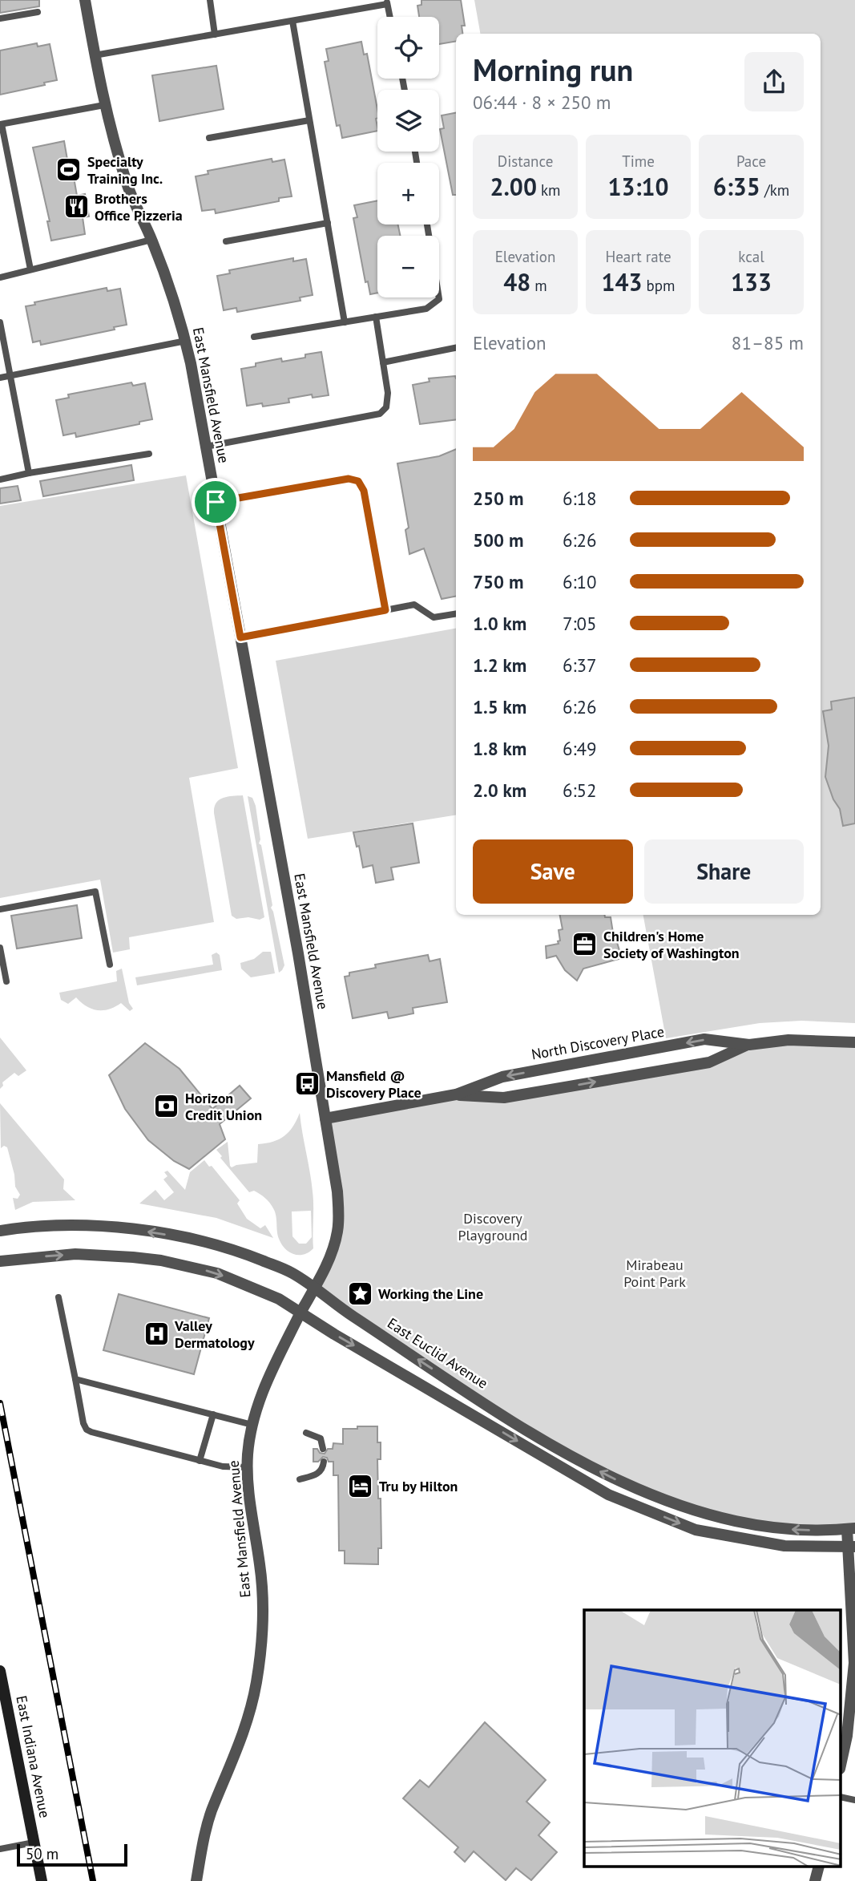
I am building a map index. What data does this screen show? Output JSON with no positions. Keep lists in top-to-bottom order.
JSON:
{
  "streets": {
    "main road": ["East Indiana Avenue"],
    "street": ["East Mansfield Avenue", "North Discovery Place", "East Euclid Avenue"]
  },
  "crossings": [
    ["East Mansfield Avenue", "North Discovery Place"],
    ["East Mansfield Avenue", "East Euclid Avenue"]
  ],
  "parks": ["Discovery Playground", "Mirabeau Point Park"],
  "places": {
    "sports": ["Specialty Training Inc."],
    "restaurant": ["Brothers Office Pizzeria"],
    "office": ["Children's Home Society of Washington"],
    "bus stop": ["Mansfield @ Discovery Place"],
    "bank": ["Horizon Credit Union"],
    "place": ["Working the Line"],
    "hospital": ["Valley Dermatology"],
    "hotel": ["Tru by Hilton"]
  },
  "scale_bar": "50 m",
  "page": {
    "map_buttons": ["+", "−"],
    "heading": ["Morning run", "06:44 · 8 × 250 m"],
    "stats": [
      ["Distance", "2.00 km"],
      ["Time", "13:10"],
      ["Pace", "6:35 /km"],
      ["Elevation", "48 m"],
      ["Heart rate", "143 bpm"],
      ["kcal", "133"]
    ],
    "chart": ["Elevation", "81–85 m"],
    "list": [
      {
        "name": "250 m",
        "note": "6:18"
      },
      {
        "name": "500 m",
        "note": "6:26"
      },
      {
        "name": "750 m",
        "note": "6:10"
      },
      {
        "name": "1.0 km",
        "note": "7:05"
      },
      {
        "name": "1.2 km",
        "note": "6:37"
      },
      {
        "name": "1.5 km",
        "note": "6:26"
      },
      {
        "name": "1.8 km",
        "note": "6:49"
      },
      {
        "name": "2.0 km",
        "note": "6:52"
      }
    ],
    "buttons": ["Save", "Share"],
    "scale": "50 m"
  }
}
